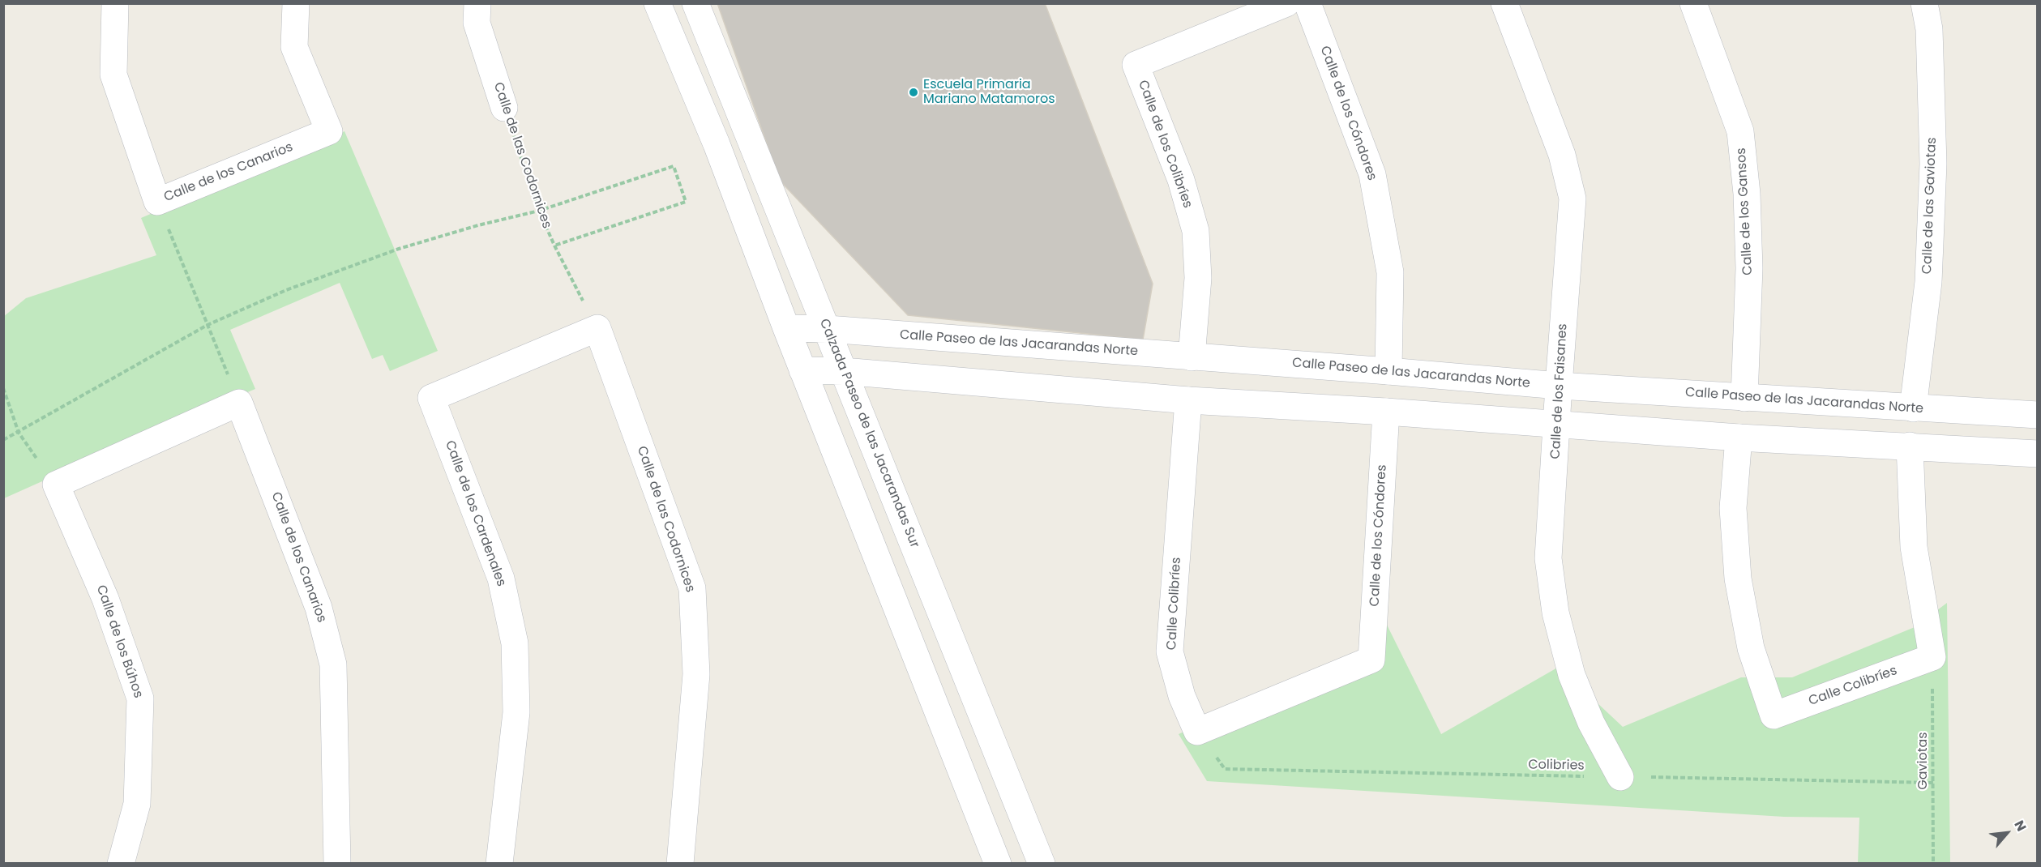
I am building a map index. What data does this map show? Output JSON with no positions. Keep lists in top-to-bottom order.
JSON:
{
  "streets": {
    "street": [
      "Calle de los Cóndores",
      "Calle de los Colibríes",
      "Calle de las Codornices",
      "Calle de los Canarios",
      "Calle de las Gaviotas",
      "Calle de los Gansos",
      "Calle Paseo de las Jacarandas Norte",
      "Calle de los Faisanes",
      "Calzada Paseo de las Jacarandas Sur",
      "Calle de los Cardenales",
      "Calle Colibríes",
      "Calle de los Búhos"
    ],
    "path": ["Gaviotas", "Colibries"]
  },
  "crossings": [
    ["Calle de los Cóndores", "Calle Paseo de las Jacarandas Norte"],
    ["Calle de los Cóndores", "Calle Colibríes"],
    ["Calle de los Cóndores", "Colibries"],
    ["Calle de los Colibríes", "Calle Paseo de las Jacarandas Norte"],
    ["Calle de las Codornices", "Calle de los Cardenales"],
    ["Calle de las Gaviotas", "Calle Paseo de las Jacarandas Norte"],
    ["Calle de los Gansos", "Calle Paseo de las Jacarandas Norte"],
    ["Calle Paseo de las Jacarandas Norte", "Calle de los Faisanes"],
    ["Calle Paseo de las Jacarandas Norte", "Calzada Paseo de las Jacarandas Sur"],
    ["Calle de los Faisanes", "Colibries"],
    ["Calle Colibríes", "Gaviotas"],
    ["Calle Colibríes", "Colibries"],
    ["Gaviotas", "Colibries"]
  ],
  "places": ["Escuela Primaria Mariano Matamoros"],
  "north": "top right"
}
